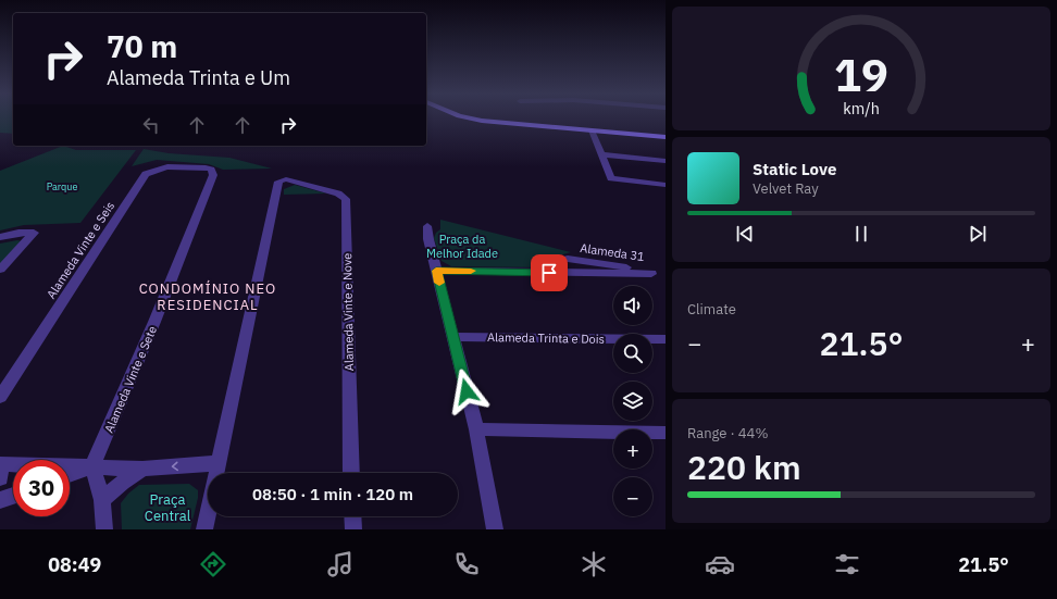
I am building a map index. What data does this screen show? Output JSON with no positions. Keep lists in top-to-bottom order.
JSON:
{
  "streets": {
    "street": [
      "Alameda Vinte e Seis",
      "Alameda 31",
      "Alameda Vinte e Nove",
      "Alameda Trinta e Dois",
      "Alameda Vinte e Sete"
    ]
  },
  "crossings": [
    ["Alameda Vinte e Seis", "Alameda Vinte e Sete"]
  ],
  "districts": ["CONDOMÍNIO NEO RESIDENCIAL"],
  "parks": ["Parque", "Praça da Melhor Idade", "Praça Central"],
  "page": {
    "turn": ["70 m", "Alameda Trinta e Um"],
    "song": ["Static Love", "Velvet Ray"],
    "tile": [
      "Climate",
      ["Range · 44%", "220 km"]
    ],
    "map_buttons": ["+", "−"],
    "heat": ["−", "21.5°", "+"],
    "limit": "30",
    "trip": "08:50 · 1 min · 120 m",
    "tabs": ["08:49", "21.5°"],
    "gauge": ["19", "km/h"]
  }
}
